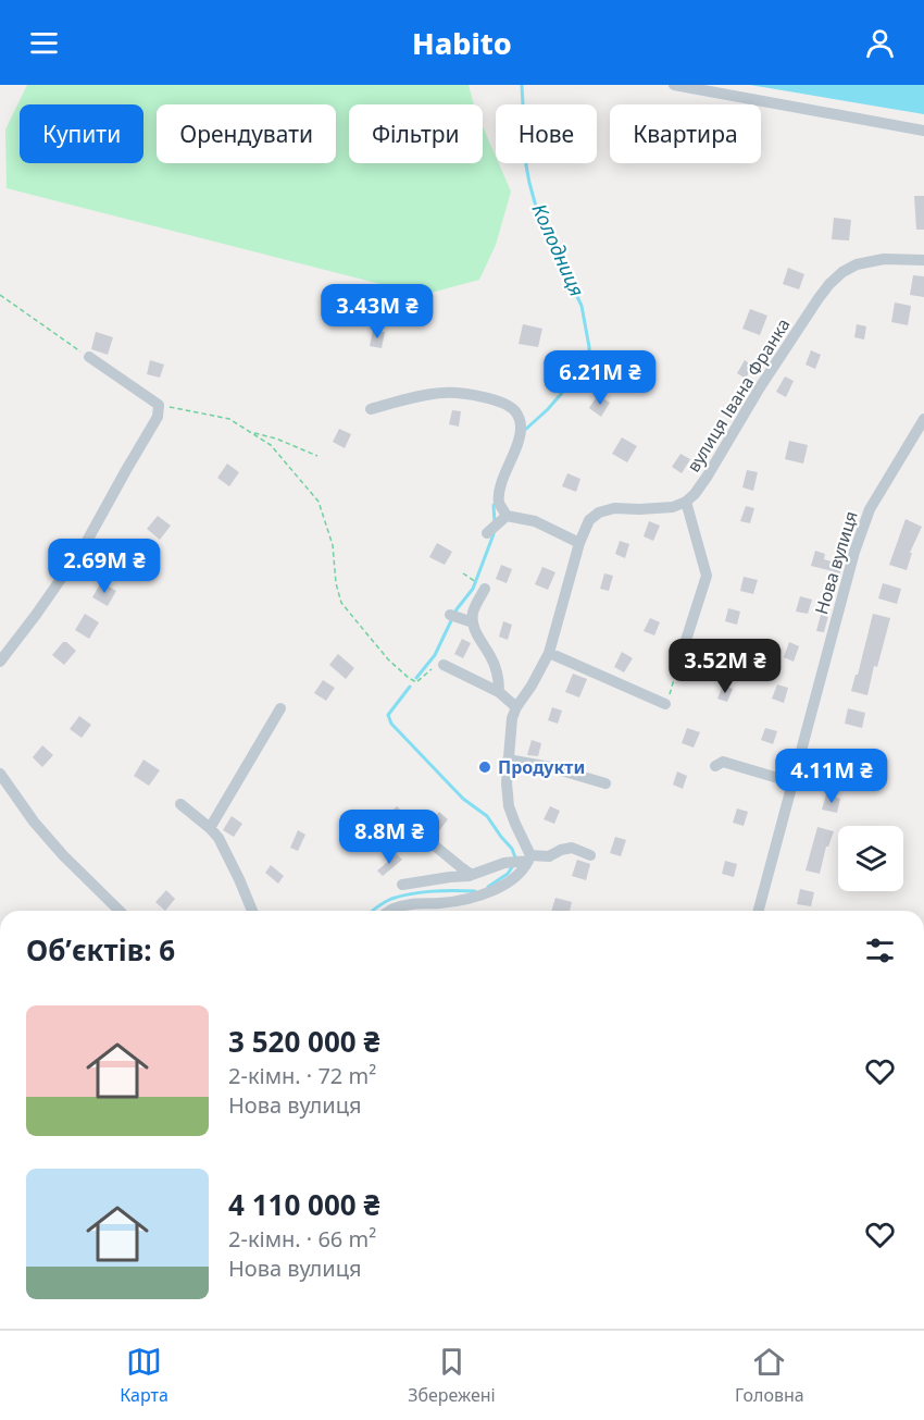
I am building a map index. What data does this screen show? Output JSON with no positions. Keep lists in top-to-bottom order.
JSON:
{
  "streets": {
    "street": ["вулиця Івана Франка", "Нова вулиця"]
  },
  "water": ["Колодниця"],
  "places": ["Продукти"],
  "page": {
    "header": "Habito",
    "chip": [
      "Купити",
      "Орендувати",
      "Фільтри",
      "Нове",
      "Квартира"
    ],
    "price": [
      "3.43M ₴",
      "6.21M ₴",
      "2.69M ₴",
      "3.52M ₴",
      "4.11M ₴",
      "8.8M ₴"
    ],
    "heading": "Об’єктів: 6",
    "list": [
      {
        "name": "3 520 000 ₴",
        "note": "2-кімн. · 72 m² · Нова вулиця"
      },
      {
        "name": "4 110 000 ₴",
        "note": "2-кімн. · 66 m² · Нова вулиця"
      }
    ],
    "tabs": ["Карта", "Збережені", "Головна"]
  }
}
